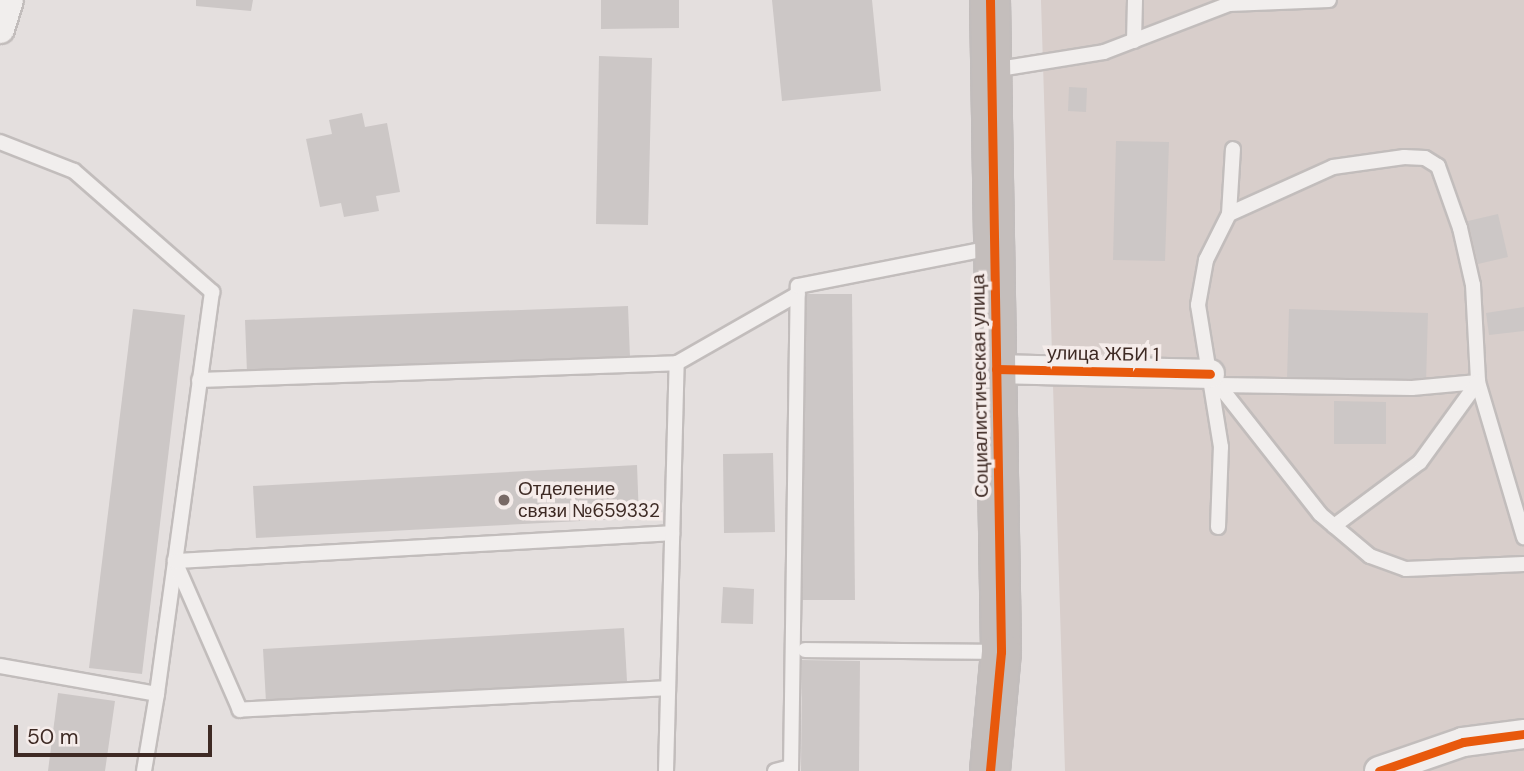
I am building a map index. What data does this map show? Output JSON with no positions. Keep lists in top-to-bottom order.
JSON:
{
  "streets": {
    "main road": ["Социалистическая улица"],
    "street": ["улица ЖБИ 1"]
  },
  "crossings": [
    ["улица ЖБИ 1", "Социалистическая улица"]
  ],
  "places": ["Отделение связи №659332"],
  "scale_bar": "50 m"
}
